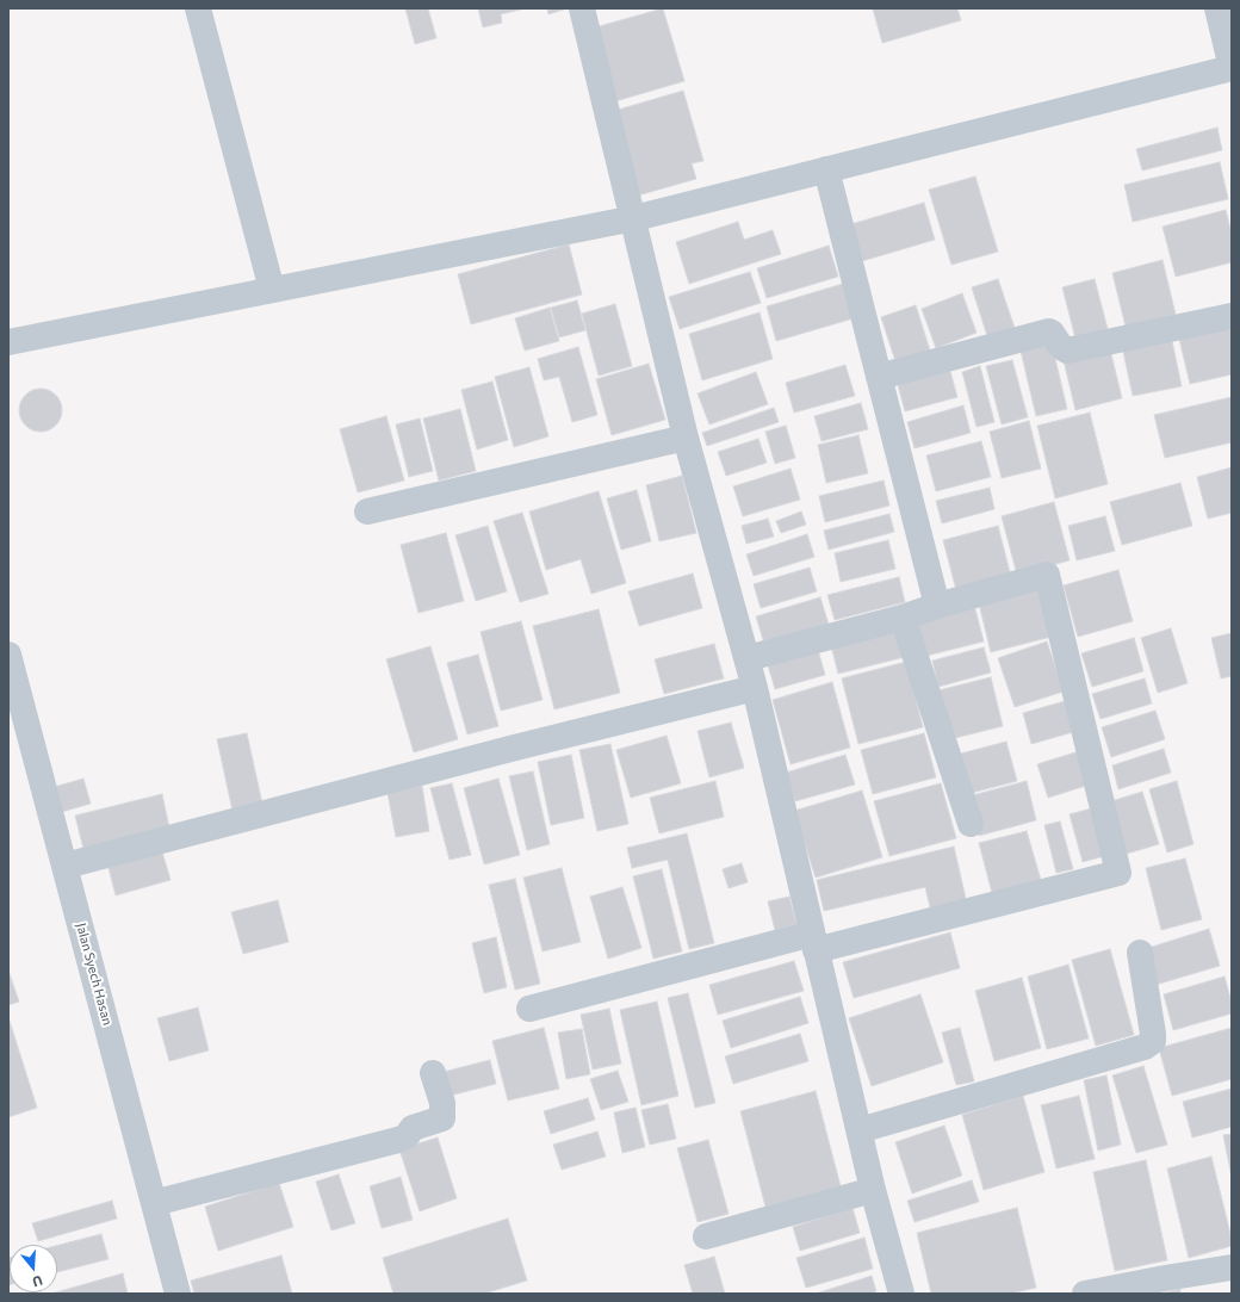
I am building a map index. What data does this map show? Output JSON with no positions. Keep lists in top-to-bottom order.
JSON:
{
  "streets": {
    "street": ["Jalan Syech Hasan"]
  },
  "north": "bottom"
}
